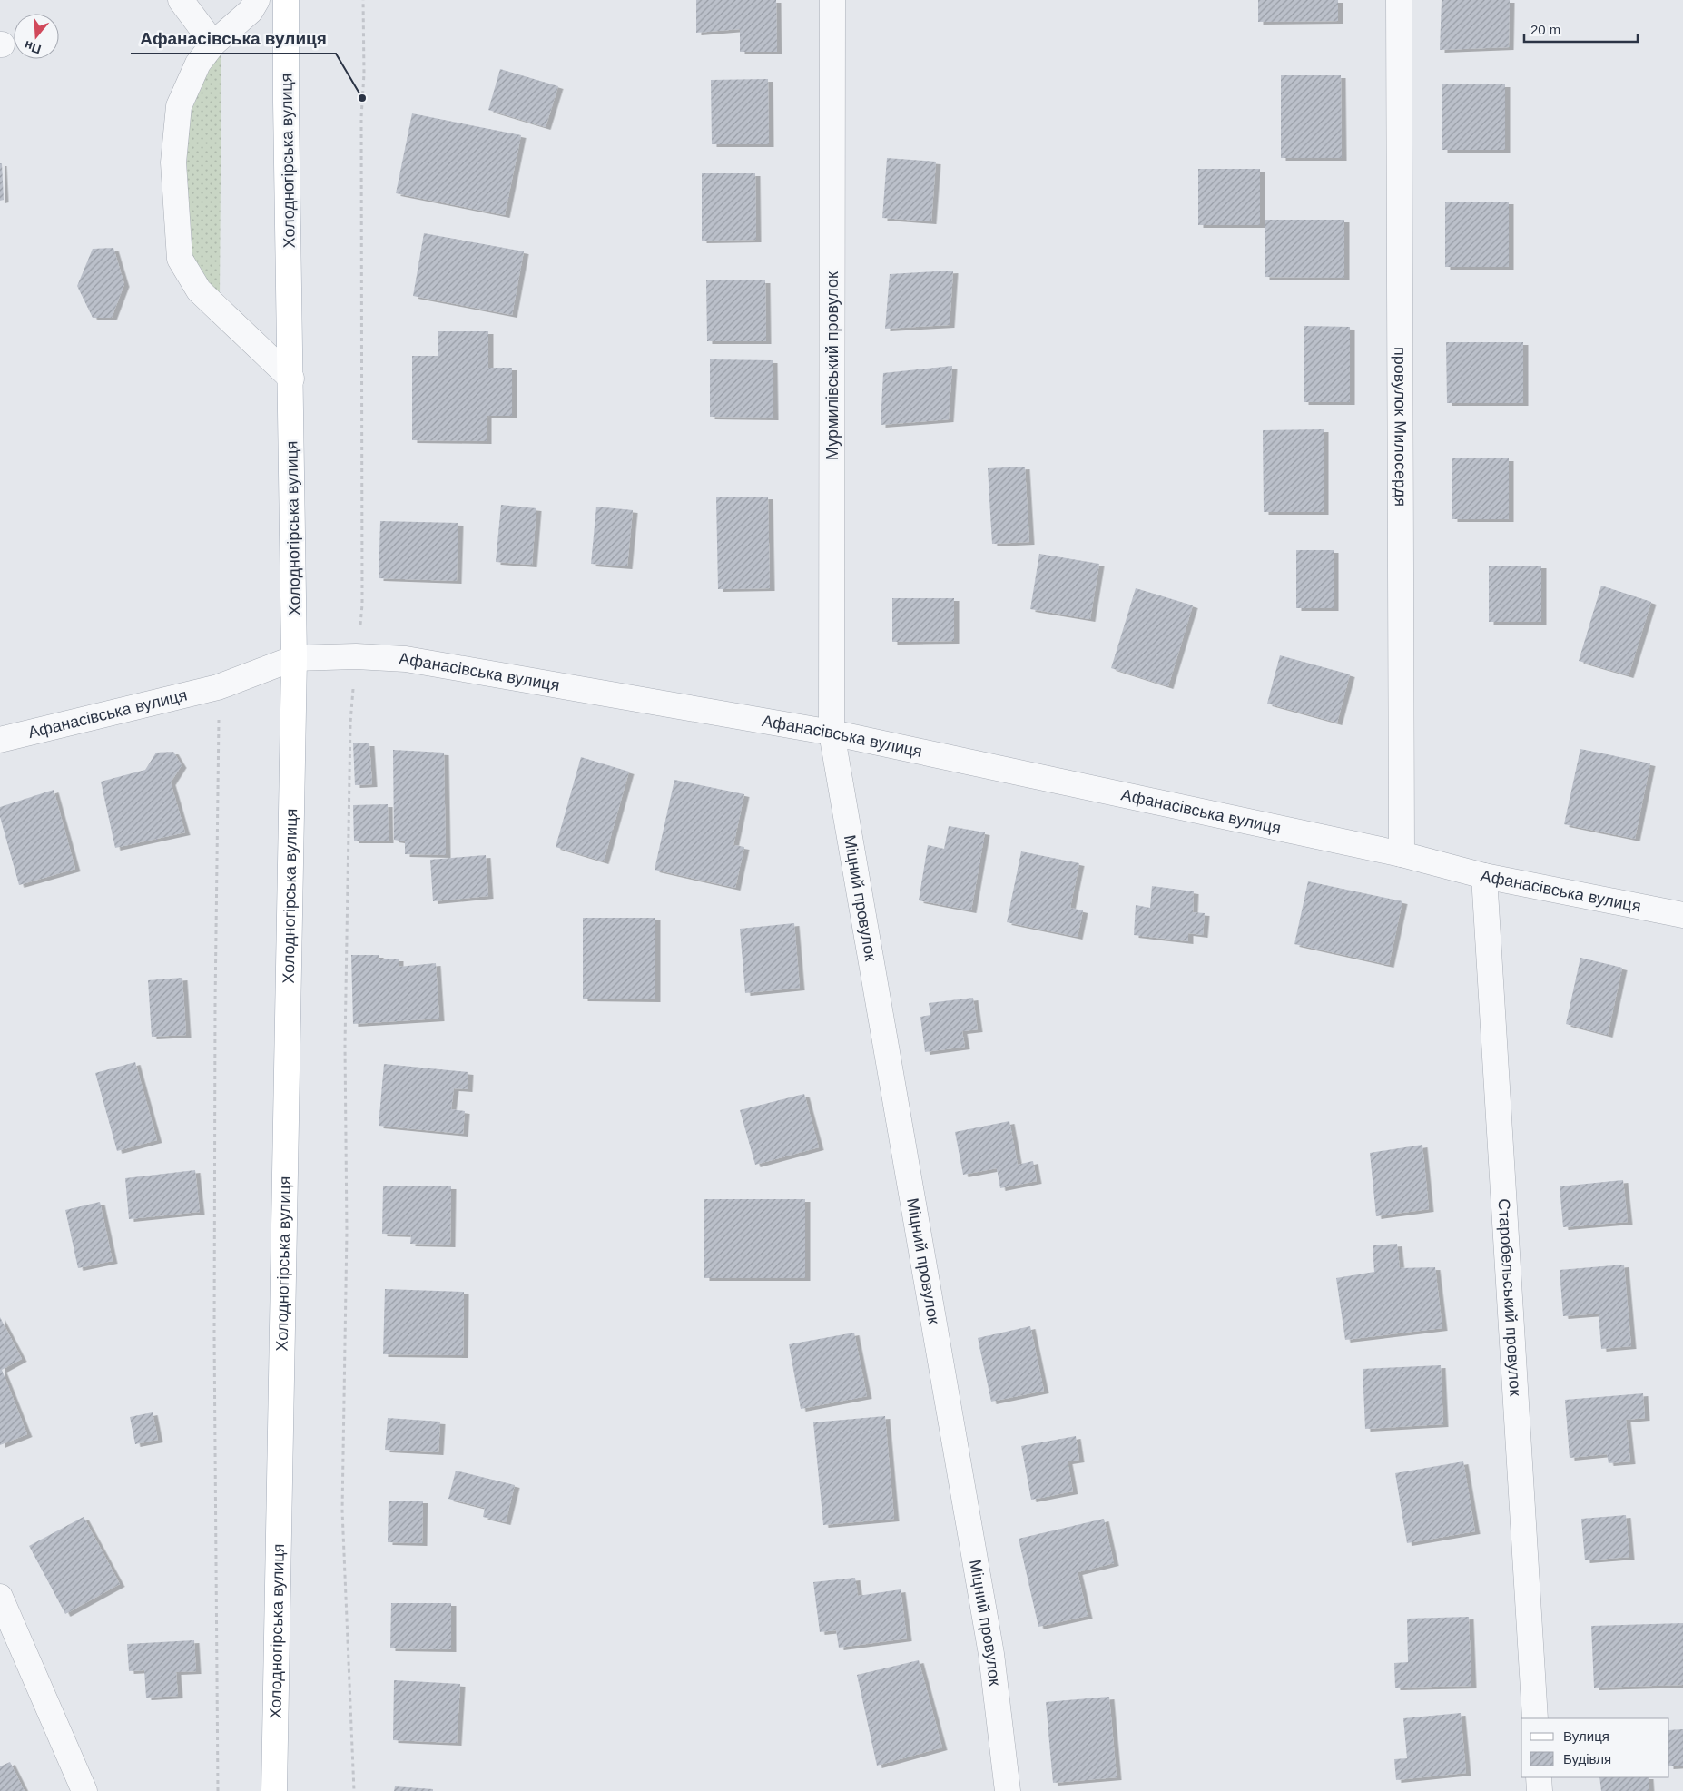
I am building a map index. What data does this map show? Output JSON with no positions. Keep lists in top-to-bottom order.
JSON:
{
  "streets": {
    "main road": ["Холодногірська вулиця"],
    "street": [
      "Мурмилівський провулок",
      "провулок Милосердя",
      "Афанасівська вулиця",
      "Міцний провулок",
      "Старобельський провулок"
    ]
  },
  "crossings": [
    ["Холодногірська вулиця", "Афанасівська вулиця"],
    ["Мурмилівський провулок", "Афанасівська вулиця"],
    ["Мурмилівський провулок", "Міцний провулок"],
    ["провулок Милосердя", "Афанасівська вулиця"],
    ["Афанасівська вулиця", "Міцний провулок"],
    ["Афанасівська вулиця", "Старобельський провулок"]
  ],
  "places": ["Афанасівська вулиця"],
  "legend": ["Вулиця", "Будівля"],
  "scale_bar": "20 m",
  "north": "bottom"
}
